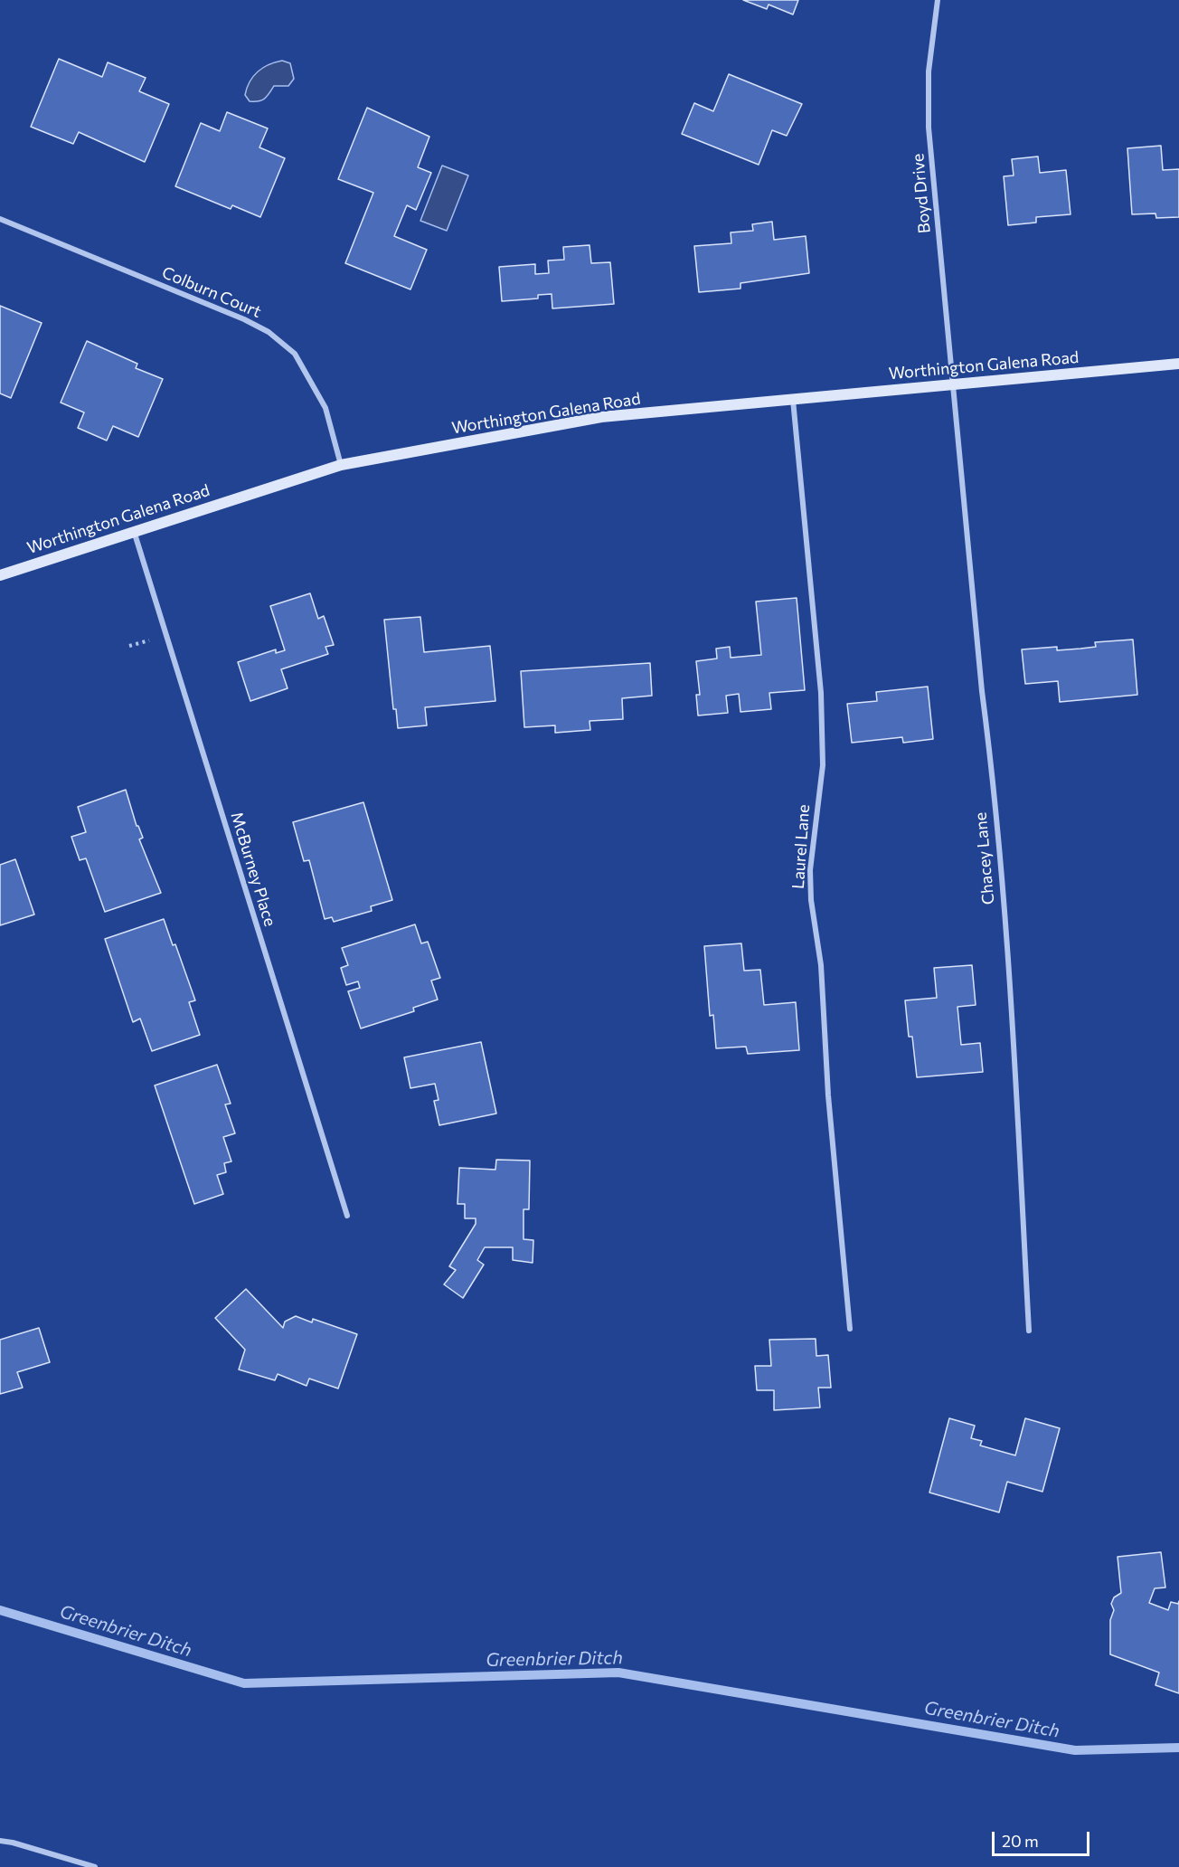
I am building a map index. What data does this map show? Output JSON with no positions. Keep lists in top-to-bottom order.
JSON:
{
  "streets": {
    "street": [
      "Boyd Drive",
      "Colburn Court",
      "Worthington Galena Road",
      "Laurel Lane",
      "Chacey Lane",
      "McBurney Place"
    ]
  },
  "crossings": [
    ["Boyd Drive", "Worthington Galena Road"],
    ["Boyd Drive", "Chacey Lane"],
    ["Colburn Court", "Worthington Galena Road"],
    ["Worthington Galena Road", "Laurel Lane"],
    ["Worthington Galena Road", "Chacey Lane"],
    ["Worthington Galena Road", "McBurney Place"]
  ],
  "water": ["Greenbrier Ditch"],
  "scale_bar": "20 m"
}
